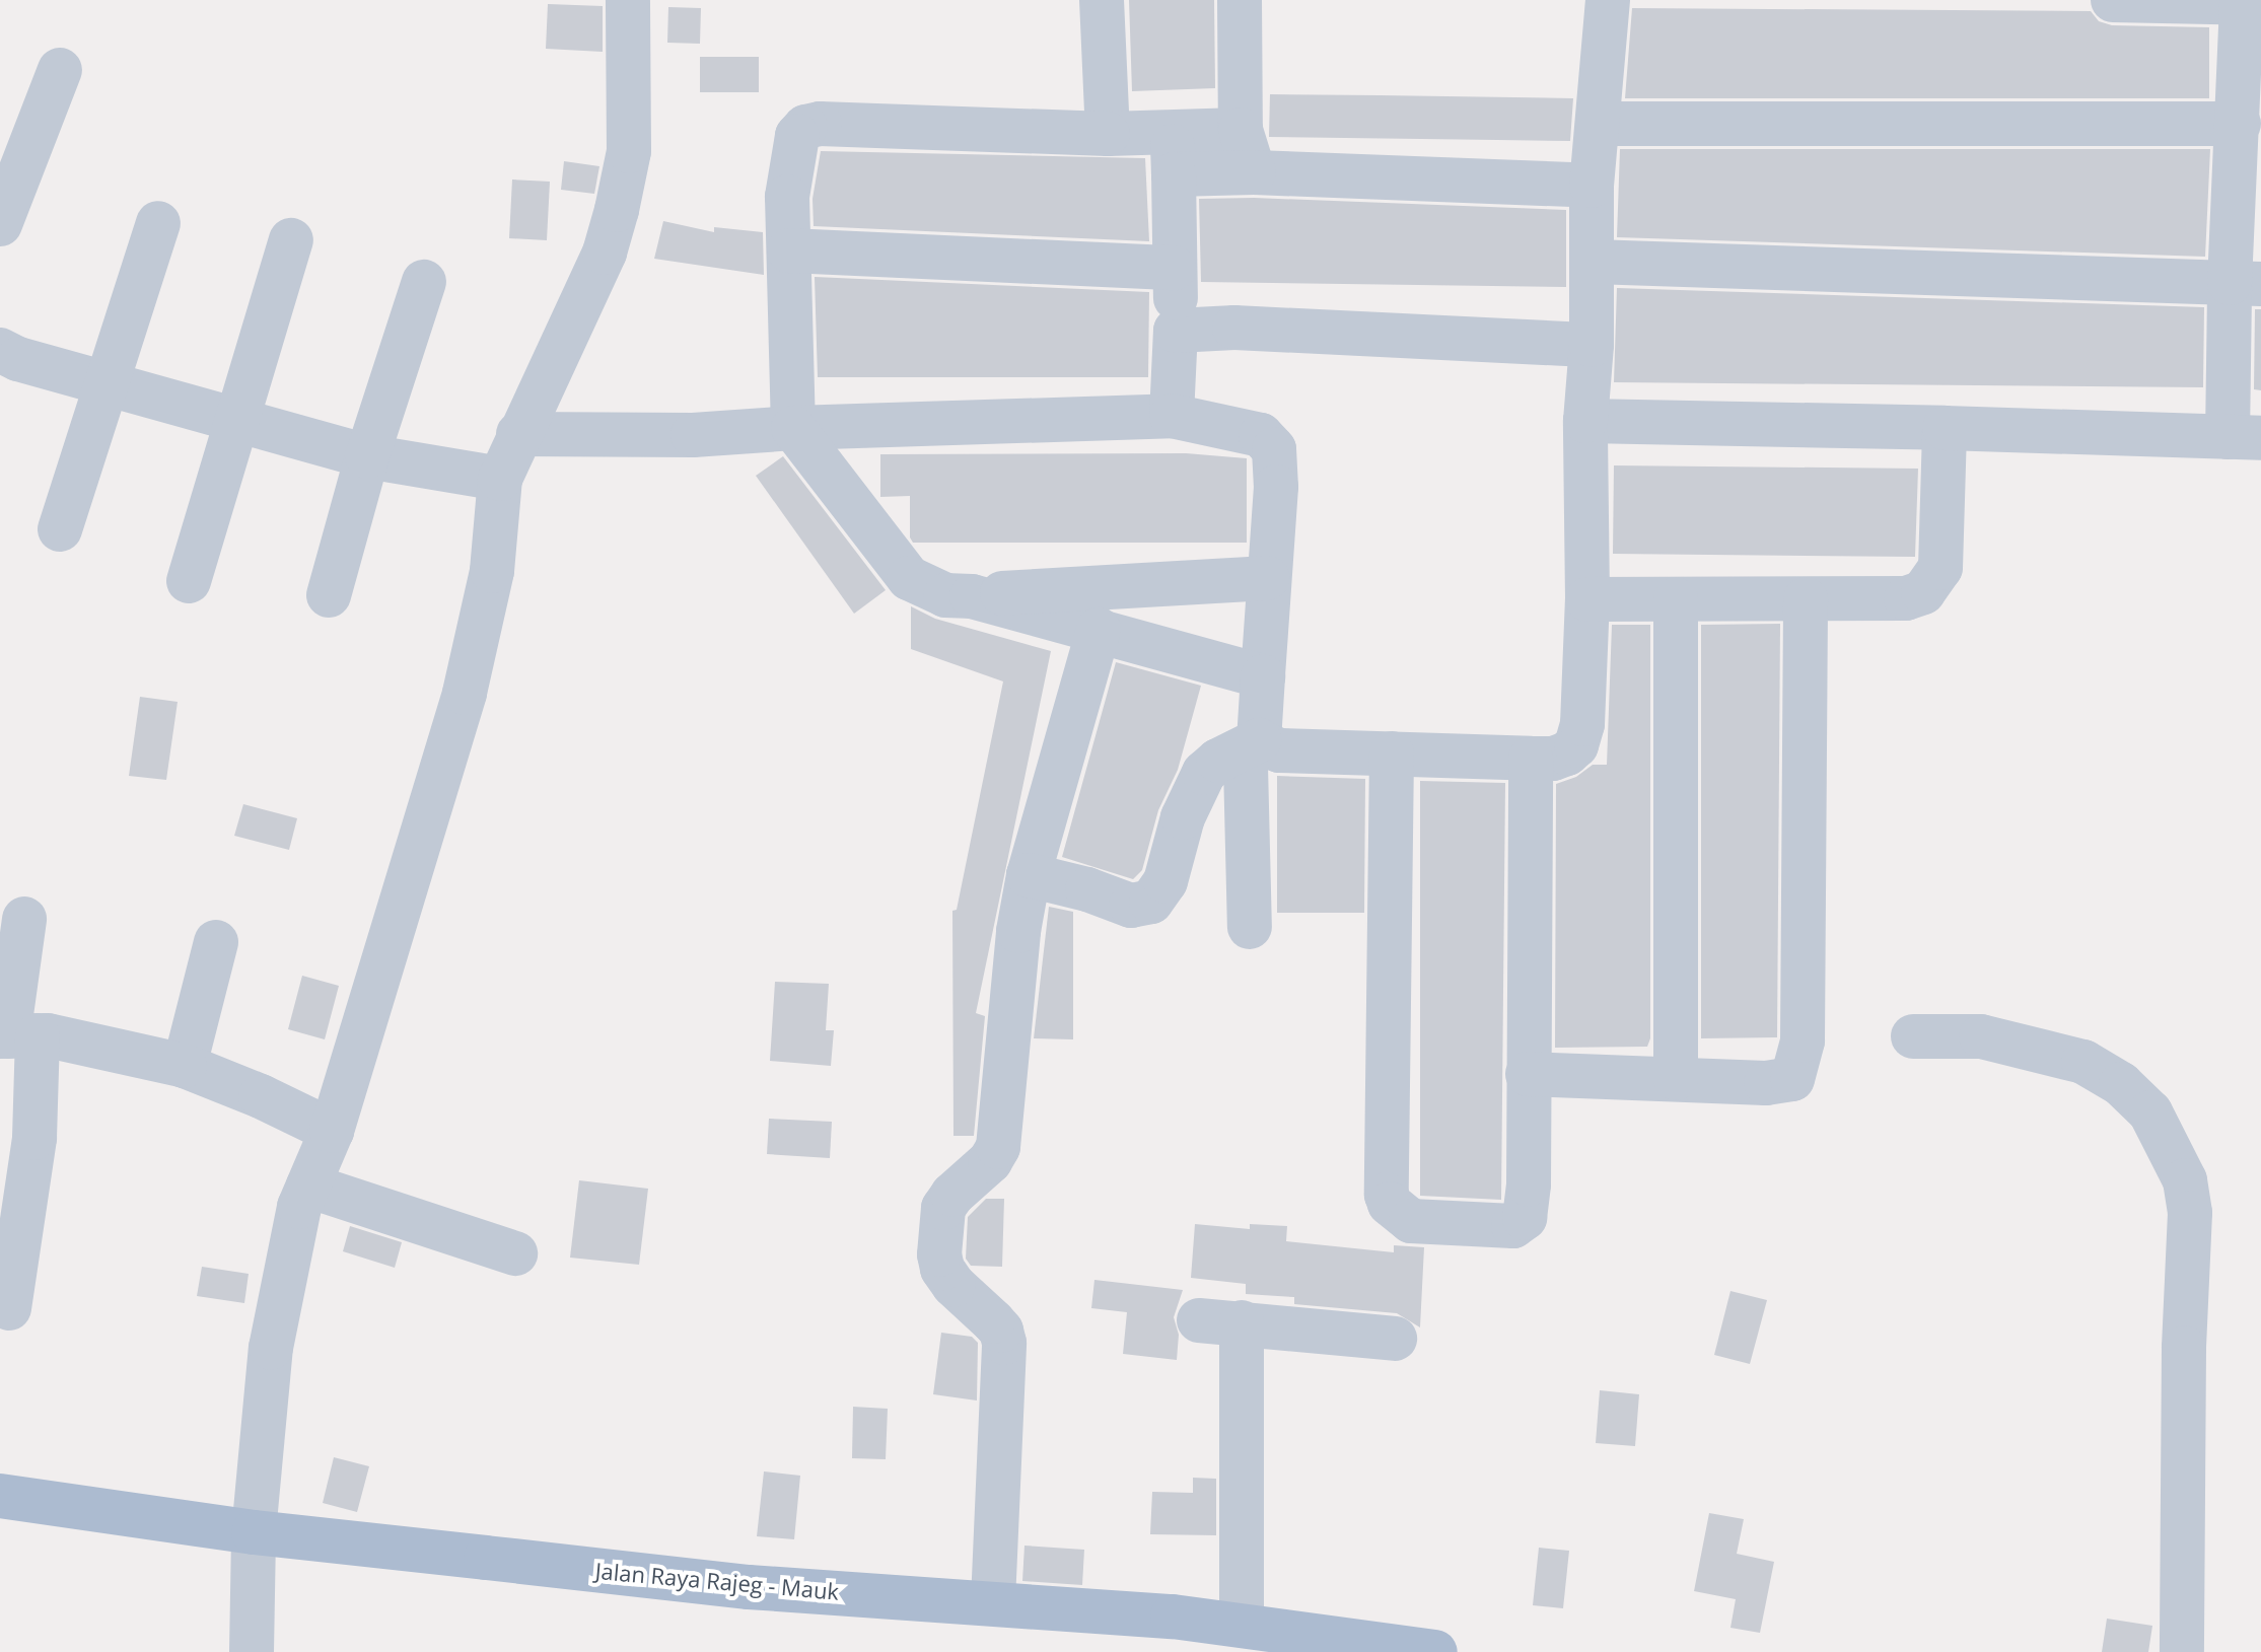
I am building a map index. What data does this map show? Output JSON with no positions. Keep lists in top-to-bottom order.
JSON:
{
  "streets": {
    "main road": ["Jalan Raya Rajeg - Mauk"]
  }
}
